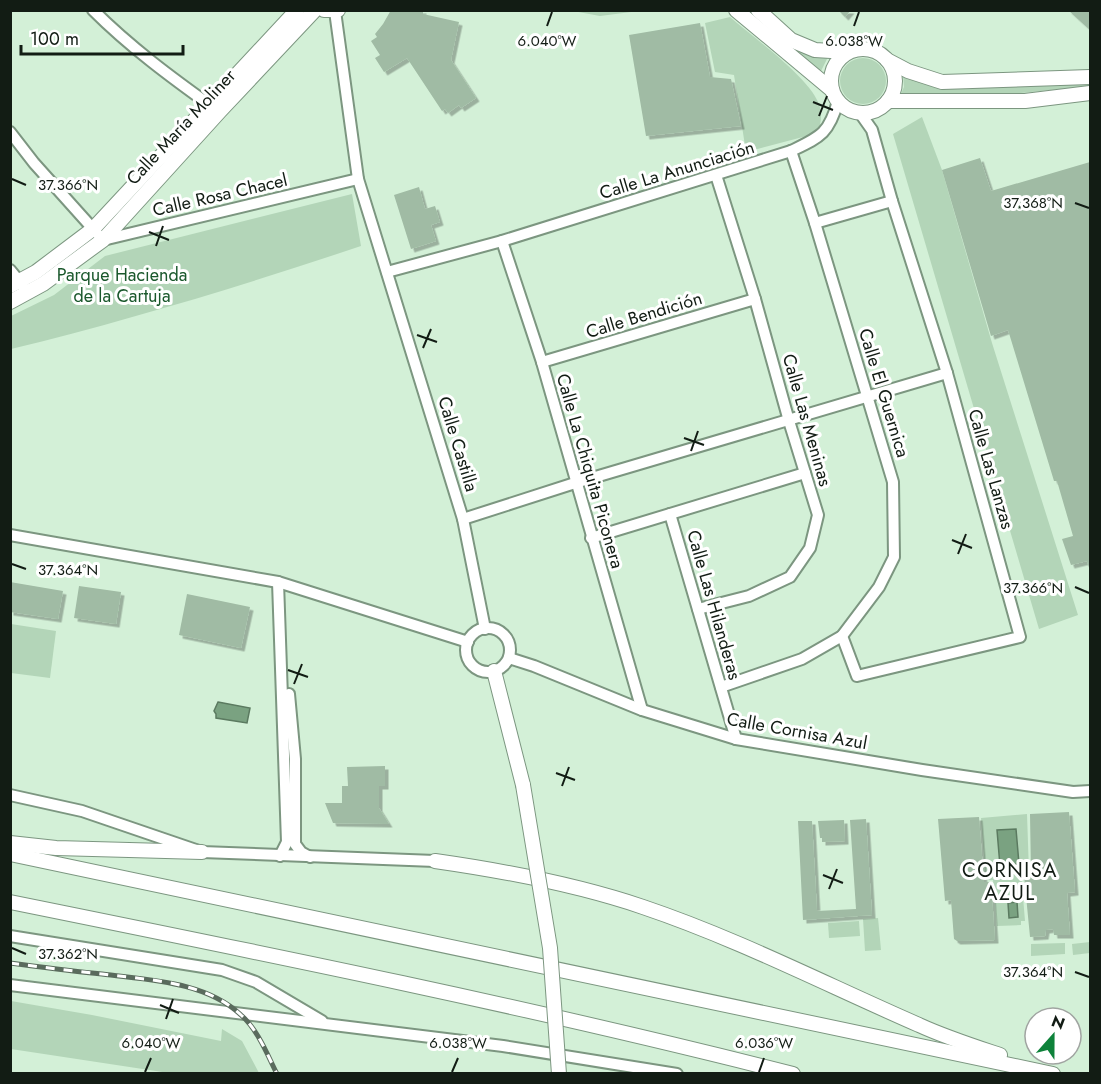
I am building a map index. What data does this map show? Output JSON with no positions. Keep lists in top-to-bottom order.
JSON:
{
  "streets": {
    "main road": ["Calle María Moliner"],
    "street": [
      "Calle La Anunciación",
      "Calle Rosa Chacel",
      "Calle Bendición",
      "Calle El Guernica",
      "Calle Las Meninas",
      "Calle Castilla",
      "Calle Las Lanzas",
      "Calle La Chiquita Piconera",
      "Calle Las Hilanderas",
      "Calle Cornisa Azul"
    ]
  },
  "crossings": [
    ["Calle María Moliner", "Calle Rosa Chacel"],
    ["Calle La Anunciación", "Calle El Guernica"],
    ["Calle La Anunciación", "Calle Las Meninas"],
    ["Calle La Anunciación", "Calle Castilla"],
    ["Calle La Anunciación", "Calle Las Lanzas"],
    ["Calle La Anunciación", "Calle La Chiquita Piconera"],
    ["Calle Rosa Chacel", "Calle Castilla"],
    ["Calle Bendición", "Calle Las Meninas"],
    ["Calle Bendición", "Calle La Chiquita Piconera"],
    ["Calle El Guernica", "Calle Las Lanzas"],
    ["Calle Las Meninas", "Calle Las Hilanderas"],
    ["Calle Castilla", "Calle Cornisa Azul"],
    ["Calle La Chiquita Piconera", "Calle Cornisa Azul"],
    ["Calle Las Hilanderas", "Calle Cornisa Azul"]
  ],
  "districts": ["CORNISA AZUL"],
  "parks": ["Parque Hacienda de la Cartuja"],
  "scale_bar": "100 m",
  "north": "top",
  "coordinates": [
    "6.040°W",
    "6.038°W",
    "37.366°N",
    "37.368°N",
    "37.364°N",
    "37.362°N",
    "6.036°W"
  ]
}
